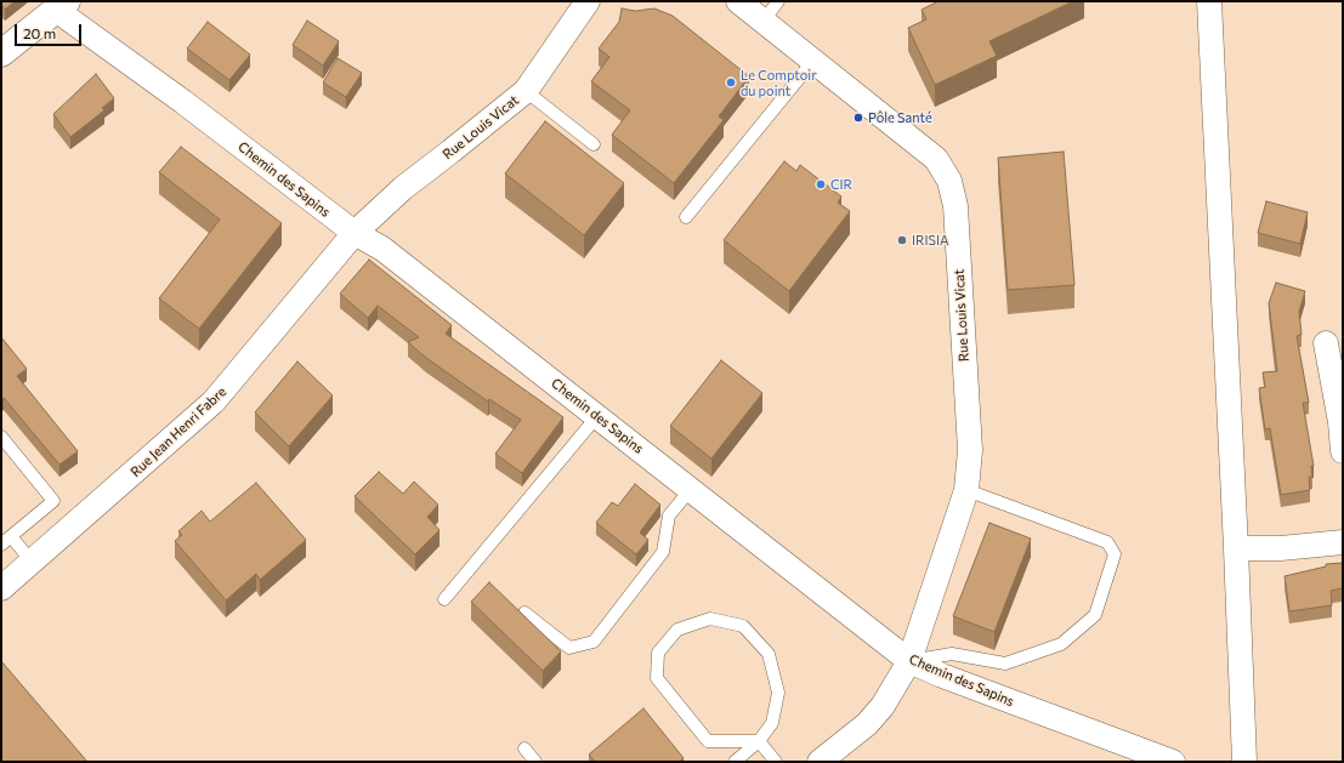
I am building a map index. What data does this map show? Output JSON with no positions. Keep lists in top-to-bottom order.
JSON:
{
  "streets": {
    "street": ["Rue Louis Vicat", "Chemin des Sapins", "Rue Jean Henri Fabre"]
  },
  "crossings": [
    ["Rue Louis Vicat", "Chemin des Sapins"],
    ["Rue Louis Vicat", "Rue Jean Henri Fabre"],
    ["Chemin des Sapins", "Rue Jean Henri Fabre"]
  ],
  "places": [
    "Le Comptoir du point",
    "Pôle Santé",
    "CIR",
    "IRISIA"
  ],
  "scale_bar": "20 m"
}
